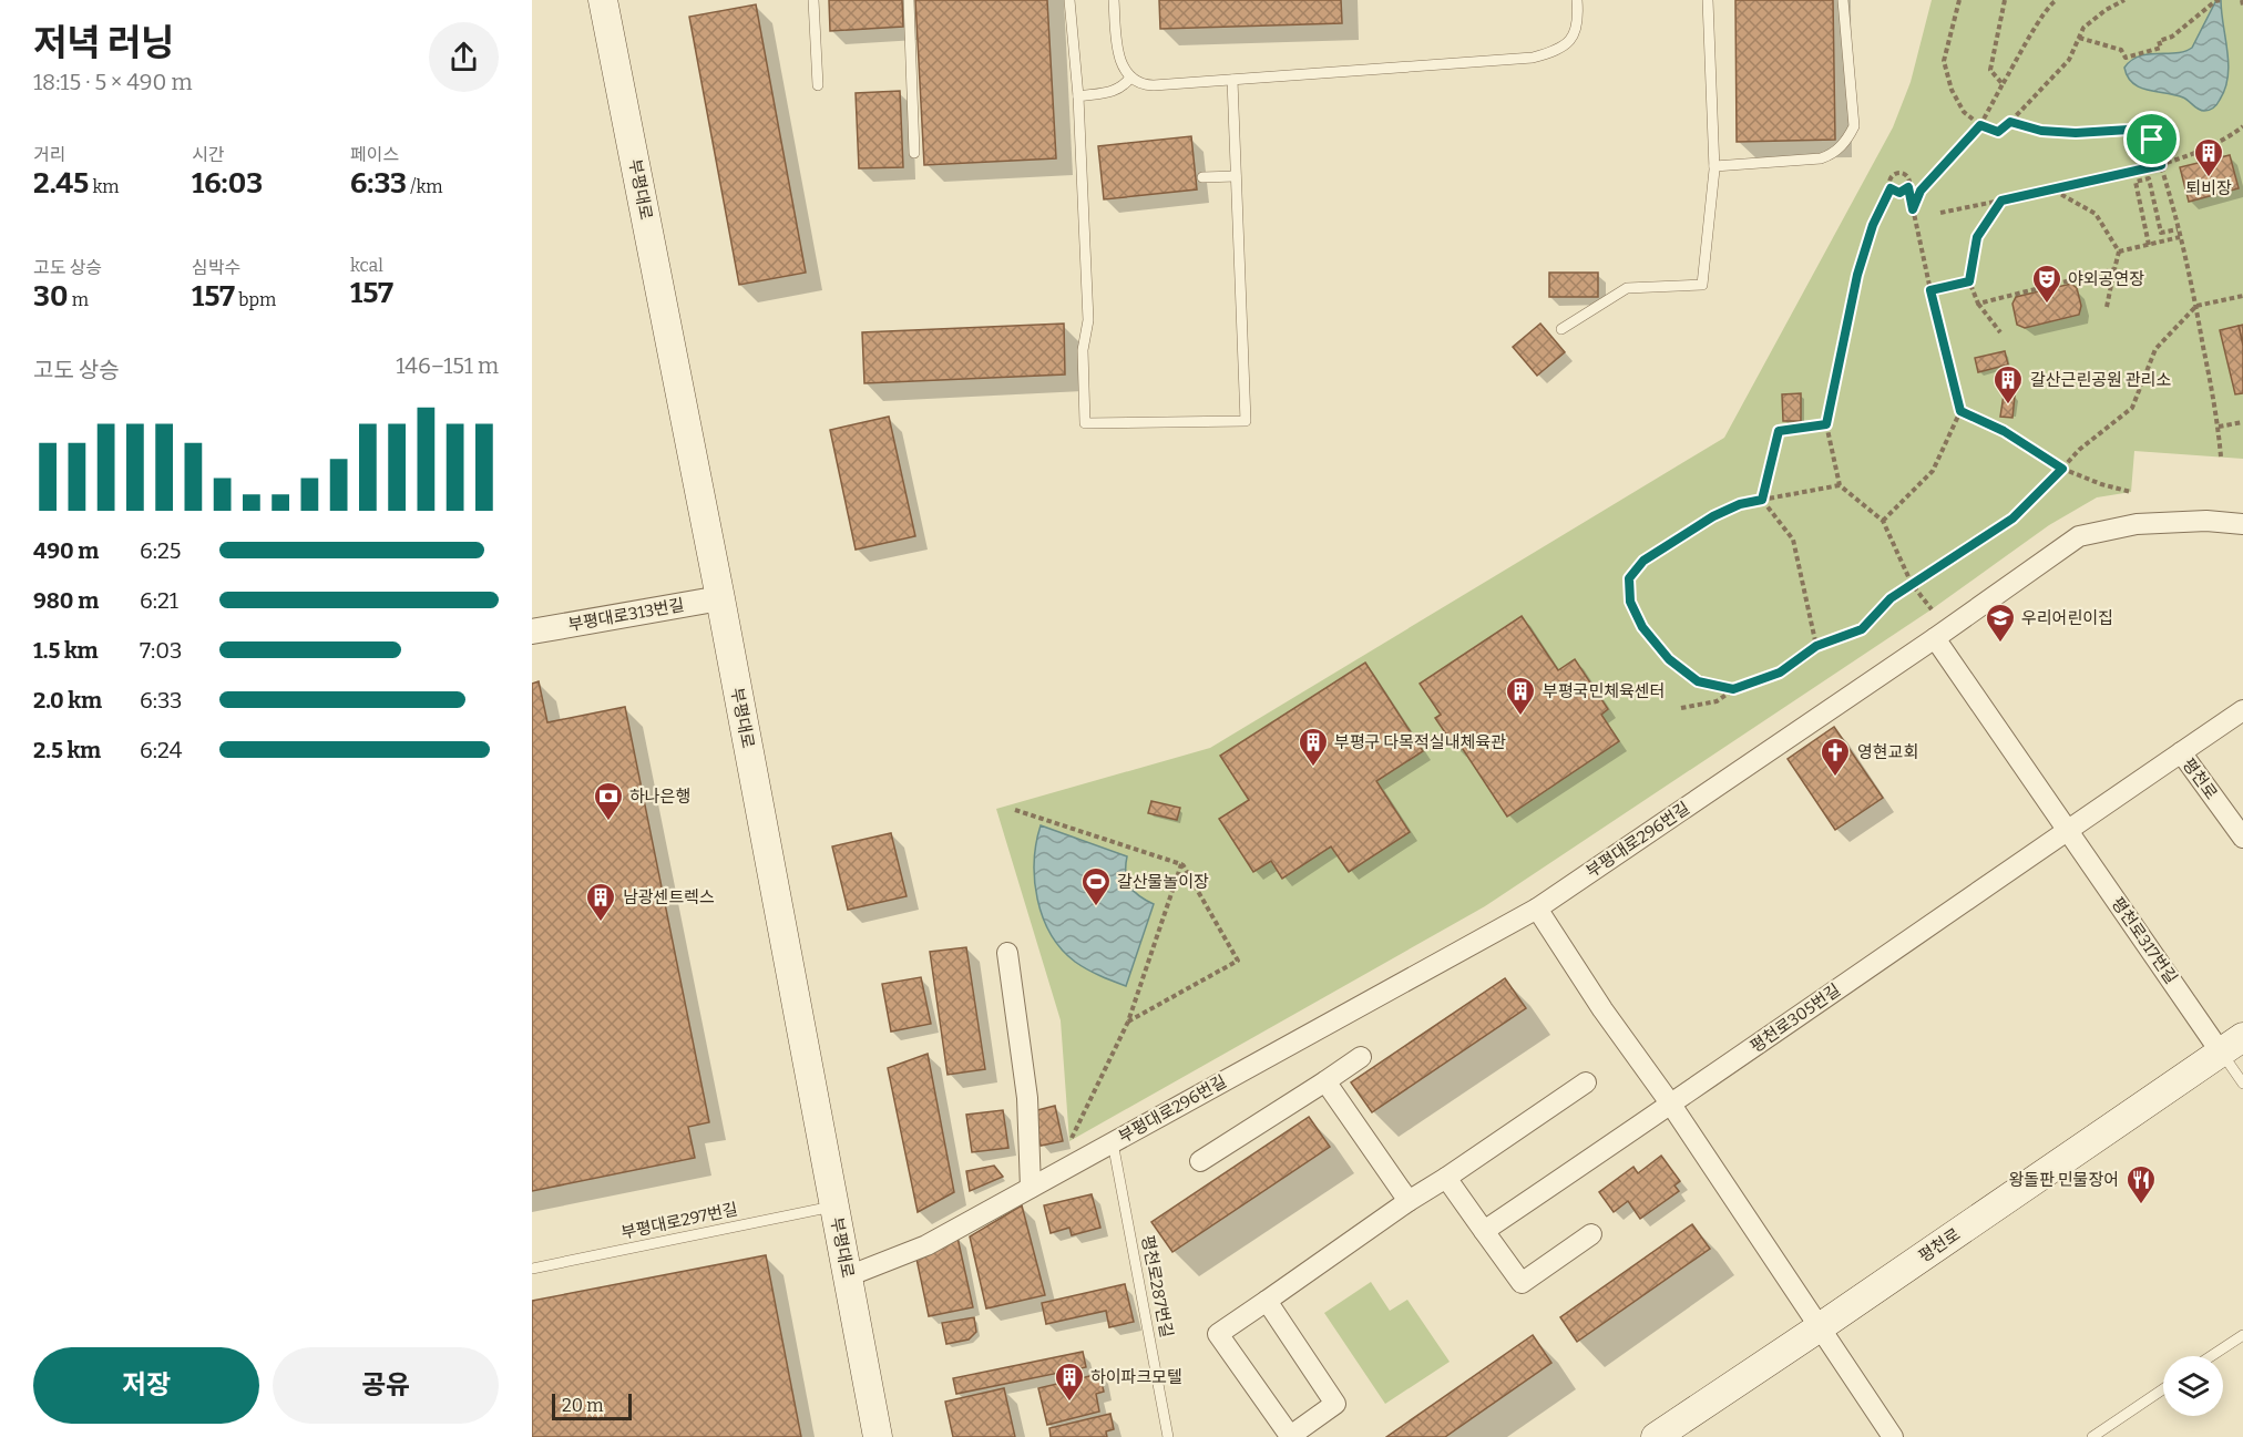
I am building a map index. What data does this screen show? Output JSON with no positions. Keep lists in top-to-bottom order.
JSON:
{
  "streets": {
    "main road": ["부평대로", "평천로"],
    "street": [
      "부평대로313번길",
      "부평대로296번길",
      "평천로317번길",
      "평천로305번길"
    ],
    "lane": ["부평대로297번길", "평천로287번길"]
  },
  "crossings": [
    ["부평대로", "부평대로313번길"],
    ["부평대로", "부평대로296번길"],
    ["부평대로", "부평대로297번길"],
    ["평천로", "평천로317번길"],
    ["부평대로296번길", "평천로317번길"],
    ["부평대로296번길", "평천로287번길"],
    ["평천로317번길", "평천로305번길"]
  ],
  "places": {
    "building": [
      "퇴비장",
      "갈산근린공원 관리소",
      "부평국민체육센터",
      "부평구 다목적실내체육관",
      "남광센트렉스",
      "하이파크모텔"
    ],
    "theatre": ["야외공연장"],
    "school or university": ["우리어린이집"],
    "church": ["영현교회"],
    "bank": ["하나은행"],
    "sports": ["갈산물놀이장"],
    "restaurant": ["왕돌판 민물장어"]
  },
  "scale_bar": "20 m",
  "page": {
    "heading": ["저녁 러닝", "18:15 · 5 × 490 m"],
    "stats": [
      ["거리", "2.45 km"],
      ["시간", "16:03"],
      ["페이스", "6:33 /km"],
      ["고도 상승", "30 m"],
      ["심박수", "157 bpm"],
      ["kcal", "157"]
    ],
    "chart": ["고도 상승", "146–151 m"],
    "list": [
      {
        "name": "490 m",
        "note": "6:25"
      },
      {
        "name": "980 m",
        "note": "6:21"
      },
      {
        "name": "1.5 km",
        "note": "7:03"
      },
      {
        "name": "2.0 km",
        "note": "6:33"
      },
      {
        "name": "2.5 km",
        "note": "6:24"
      }
    ],
    "buttons": ["저장", "공유"],
    "scale": "20 m"
  }
}
